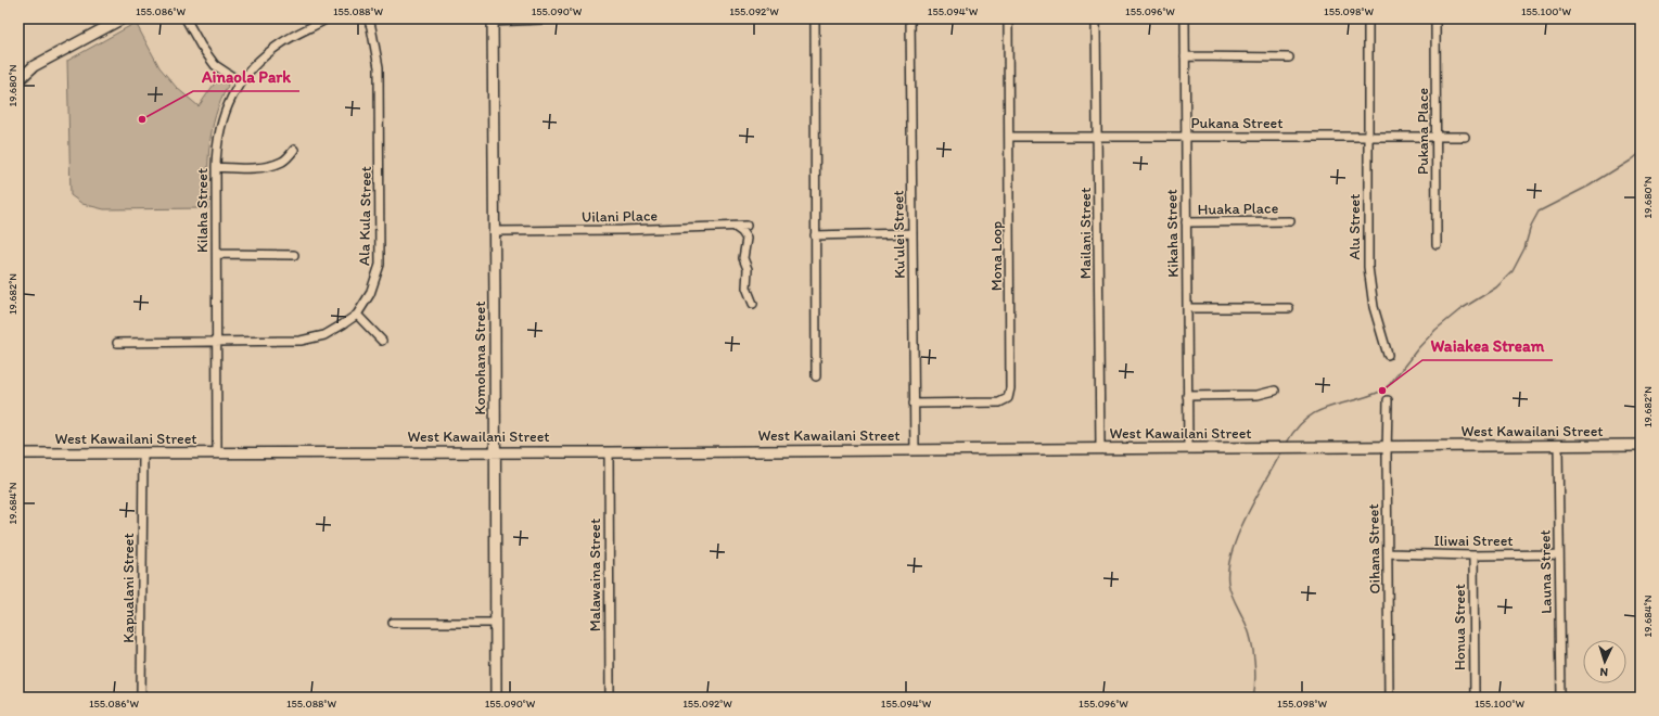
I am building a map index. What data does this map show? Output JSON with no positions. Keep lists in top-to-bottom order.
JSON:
{
  "streets": {
    "street": [
      "Pukana Street",
      "Pukana Place",
      "Huaka Place",
      "Kilaha Street",
      "Ala Kula Street",
      "Uilani Place",
      "Alu Street",
      "Mailani Street",
      "Kikaha Street",
      "Ku'ulei Street",
      "Mona Loop",
      "Komohana Street",
      "West Kawailani Street",
      "Iliwai Street",
      "Oihana Street",
      "Launa Street",
      "Malawaina Street",
      "Kapualani Street",
      "Honua Street"
    ]
  },
  "crossings": [
    ["Pukana Street", "Pukana Place"],
    ["Pukana Street", "Alu Street"],
    ["Pukana Street", "Mailani Street"],
    ["Pukana Street", "Kikaha Street"],
    ["Pukana Street", "Mona Loop"],
    ["Huaka Place", "Kikaha Street"],
    ["Kilaha Street", "Ala Kula Street"],
    ["Kilaha Street", "West Kawailani Street"],
    ["Uilani Place", "Komohana Street"],
    ["Mailani Street", "West Kawailani Street"],
    ["Kikaha Street", "West Kawailani Street"],
    ["Ku'ulei Street", "Mona Loop"],
    ["Ku'ulei Street", "West Kawailani Street"],
    ["Komohana Street", "West Kawailani Street"],
    ["West Kawailani Street", "Oihana Street"],
    ["West Kawailani Street", "Launa Street"],
    ["West Kawailani Street", "Malawaina Street"],
    ["West Kawailani Street", "Kapualani Street"],
    ["Iliwai Street", "Oihana Street"],
    ["Iliwai Street", "Launa Street"],
    ["Iliwai Street", "Honua Street"]
  ],
  "places": ["Ainaola Park", "Waiakea Stream"],
  "north": "bottom",
  "coordinates": [
    "155.086°W",
    "155.088°W",
    "155.090°W",
    "155.092°W",
    "155.094°W",
    "155.096°W",
    "155.098°W",
    "155.100°W",
    "19.680°N",
    "19.682°N",
    "19.684°N"
  ]
}
